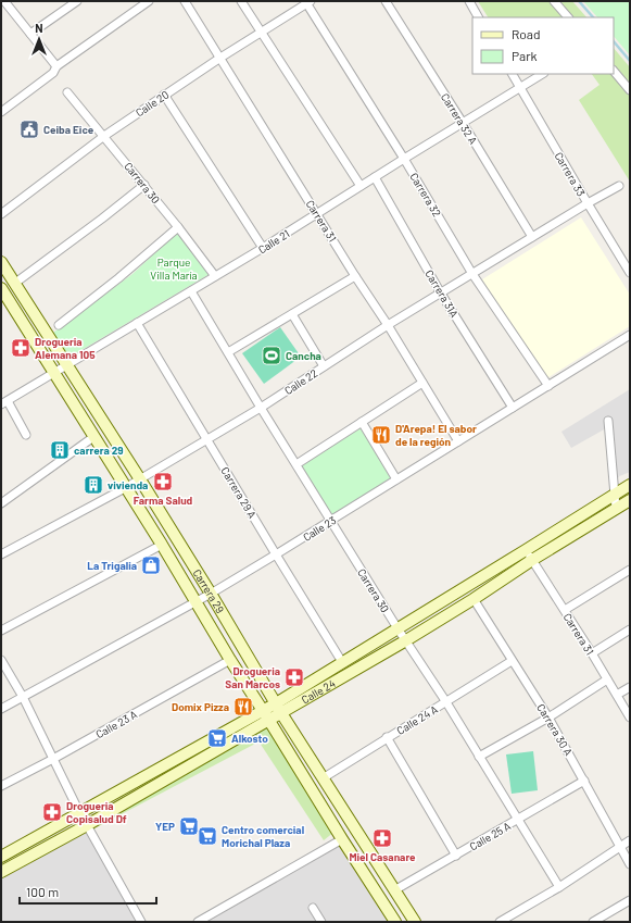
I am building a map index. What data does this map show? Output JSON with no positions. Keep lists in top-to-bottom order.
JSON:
{
  "streets": {
    "main road": ["Carrera 29", "Calle 24"],
    "street": [
      "Calle 20",
      "Carrera 32 A",
      "Carrera 33",
      "Carrera 30",
      "Carrera 32",
      "Carrera 31",
      "Calle 21",
      "Carrera 31A",
      "Calle 22",
      "Carrera 29 A",
      "Calle 23",
      "Calle 24 A",
      "Calle 23 A",
      "Carrera 30 A",
      "Calle 25 A"
    ]
  },
  "crossings": [
    ["Calle 20", "Carrera 30"],
    ["Calle 20", "Carrera 32"],
    ["Calle 20", "Carrera 31"],
    ["Carrera 32 A", "Calle 21"],
    ["Carrera 32 A", "Calle 22"],
    ["Carrera 33", "Calle 21"],
    ["Carrera 33", "Calle 22"],
    ["Carrera 30", "Calle 21"],
    ["Carrera 30", "Calle 22"],
    ["Carrera 30", "Calle 23"],
    ["Carrera 30", "Calle 24"],
    ["Carrera 30", "Calle 24 A"],
    ["Carrera 30", "Calle 25 A"],
    ["Carrera 32", "Calle 21"],
    ["Carrera 32", "Calle 22"],
    ["Carrera 32", "Calle 23"],
    ["Carrera 31", "Calle 21"],
    ["Carrera 31", "Calle 22"],
    ["Carrera 31", "Calle 23"],
    ["Carrera 31", "Calle 24"],
    ["Calle 21", "Carrera 31A"],
    ["Calle 21", "Carrera 29 A"],
    ["Calle 21", "Carrera 29"],
    ["Carrera 31A", "Calle 22"],
    ["Carrera 31A", "Calle 23"],
    ["Calle 22", "Carrera 29 A"],
    ["Calle 22", "Carrera 29"],
    ["Carrera 29 A", "Calle 23"],
    ["Carrera 29 A", "Calle 24"],
    ["Calle 23", "Carrera 29"],
    ["Carrera 29", "Calle 24"],
    ["Carrera 29", "Calle 24 A"],
    ["Carrera 29", "Calle 23 A"],
    ["Carrera 29", "Calle 25 A"],
    ["Calle 24", "Carrera 30 A"],
    ["Calle 24 A", "Carrera 30 A"],
    ["Carrera 30 A", "Calle 25 A"]
  ],
  "parks": ["Parque Villa María"],
  "places": {
    "public building": ["Ceiba Eice"],
    "pharmacy": [
      "Drogueria Alemana 105",
      "Farma Salud",
      "Drogueria San Marcos",
      "Drogueria Copisalud Df",
      "Miel Casanare"
    ],
    "sports": ["Cancha"],
    "restaurant": ["D'Arepa! El sabor de la región", "Domix Pizza"],
    "building": ["carrera 29", "vivienda"],
    "shop": ["La Trigalia"],
    "supermarket": ["Alkosto", "YEP", "Centro comercial Morichal Plaza"]
  },
  "legend": ["Road", "Park"],
  "scale_bar": "100 m",
  "north": "top"
}
